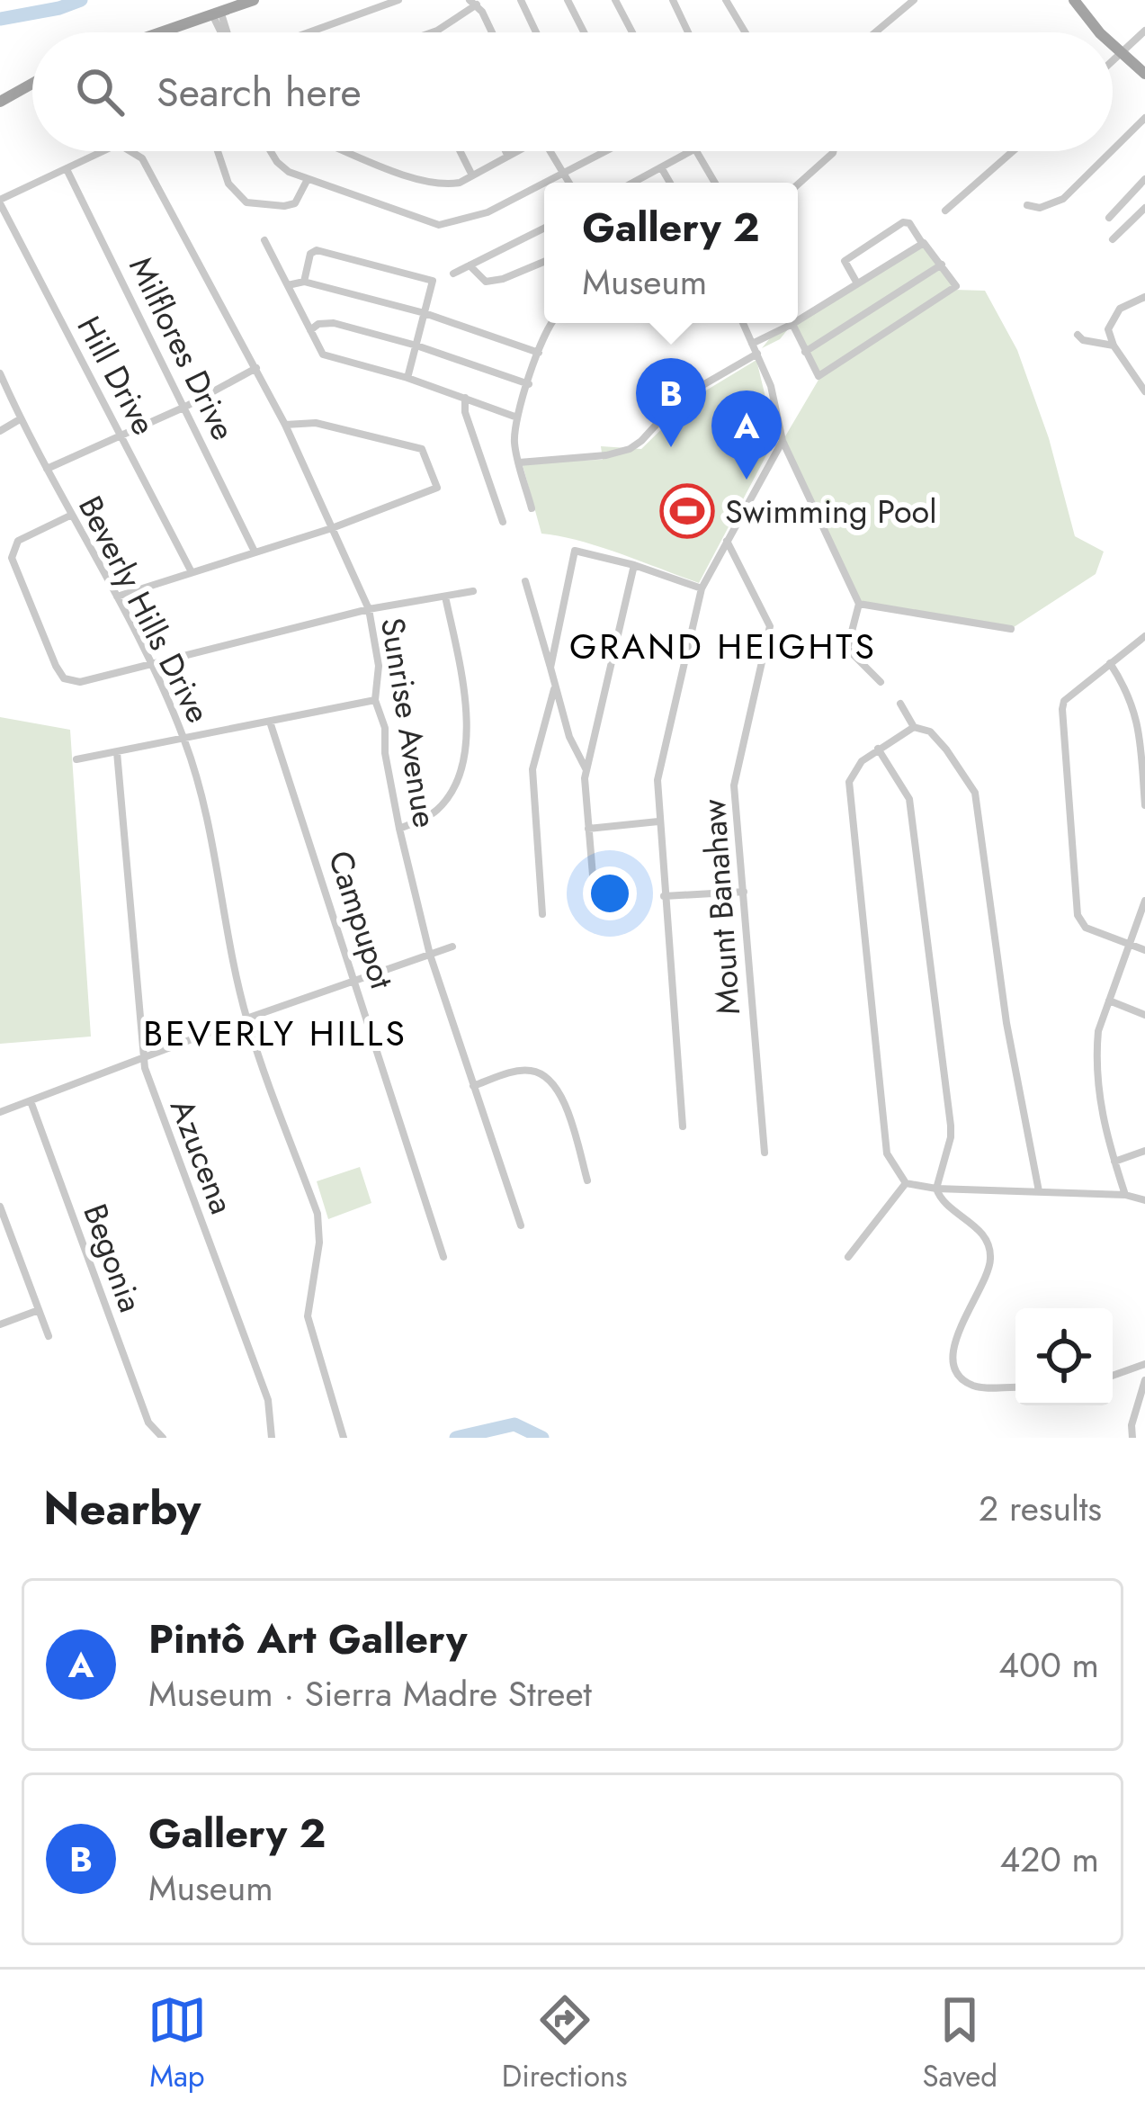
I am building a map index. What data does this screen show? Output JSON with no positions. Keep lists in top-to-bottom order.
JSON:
{
  "streets": {
    "street": [
      "Milflores Drive",
      "Hill Drive",
      "Beverly Hills Drive",
      "Sunrise Avenue",
      "Mount Banahaw",
      "Campupot",
      "Azucena",
      "Begonia"
    ]
  },
  "crossings": [
    ["Milflores Drive", "Sunrise Avenue"]
  ],
  "districts": ["GRAND HEIGHTS", "BEVERLY HILLS"],
  "places": {
    "sports": ["Swimming Pool"]
  },
  "page": {
    "search": "Search here",
    "popup": ["Gallery 2", "Museum"],
    "pins": ["B", "A"],
    "heading": ["Nearby", "2 results"],
    "list": [
      {
        "mark": "A",
        "name": "Pintô Art Gallery",
        "note": "Museum · Sierra Madre Street",
        "value": "400 m"
      },
      {
        "mark": "B",
        "name": "Gallery 2",
        "note": "Museum",
        "value": "420 m"
      }
    ],
    "nav": ["Map", "Directions", "Saved"]
  }
}
